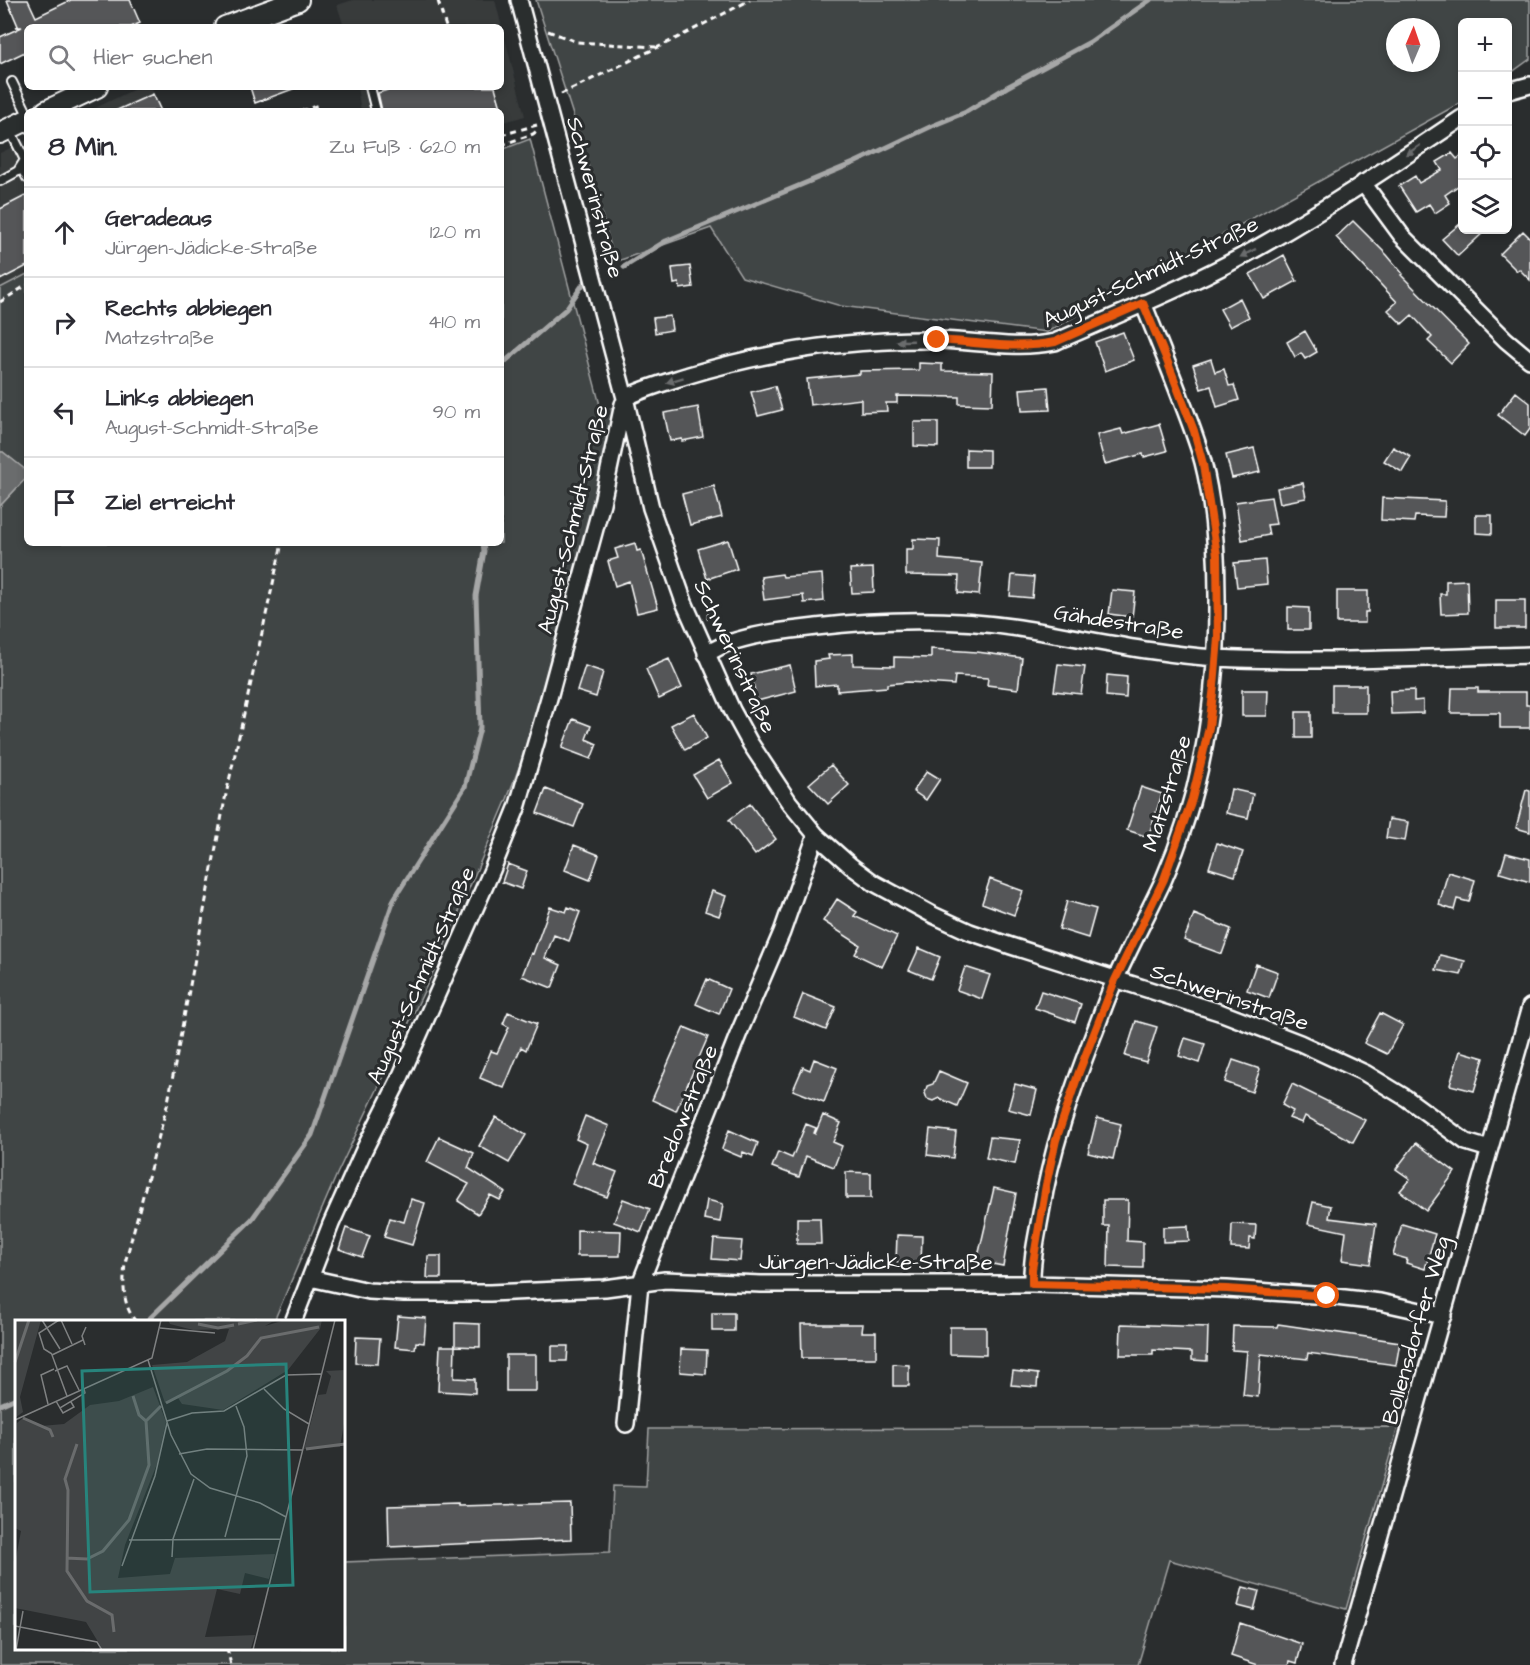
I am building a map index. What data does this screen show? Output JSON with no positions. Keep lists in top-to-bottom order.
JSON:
{
  "streets": {
    "street": [
      "Schwerinstraße",
      "August-Schmidt-Straße",
      "Gähdestraße",
      "Matzstraße",
      "Bredowstraße",
      "Jürgen-Jädicke-Straße",
      "Bollensdorfer Weg"
    ]
  },
  "crossings": [
    ["Schwerinstraße", "August-Schmidt-Straße"],
    ["Schwerinstraße", "Gähdestraße"],
    ["Schwerinstraße", "Matzstraße"],
    ["Schwerinstraße", "Bredowstraße"],
    ["Schwerinstraße", "Bollensdorfer Weg"],
    ["August-Schmidt-Straße", "Matzstraße"],
    ["August-Schmidt-Straße", "Jürgen-Jädicke-Straße"],
    ["Gähdestraße", "Matzstraße"],
    ["Matzstraße", "Jürgen-Jädicke-Straße"],
    ["Bredowstraße", "Jürgen-Jädicke-Straße"],
    ["Jürgen-Jädicke-Straße", "Bollensdorfer Weg"]
  ],
  "one_way": ["August-Schmidt-Straße"],
  "north": "top",
  "page": {
    "map_buttons": ["+", "−"],
    "search": "Hier suchen",
    "heading": ["8 Min.", "Zu Fuß · 620 m"],
    "list": [
      ["Geradeaus", "Jürgen-Jädicke-Straße", "120 m"],
      ["Rechts abbiegen", "Matzstraße", "410 m"],
      ["Links abbiegen", "August-Schmidt-Straße", "90 m"],
      "Ziel erreicht"
    ]
  }
}
